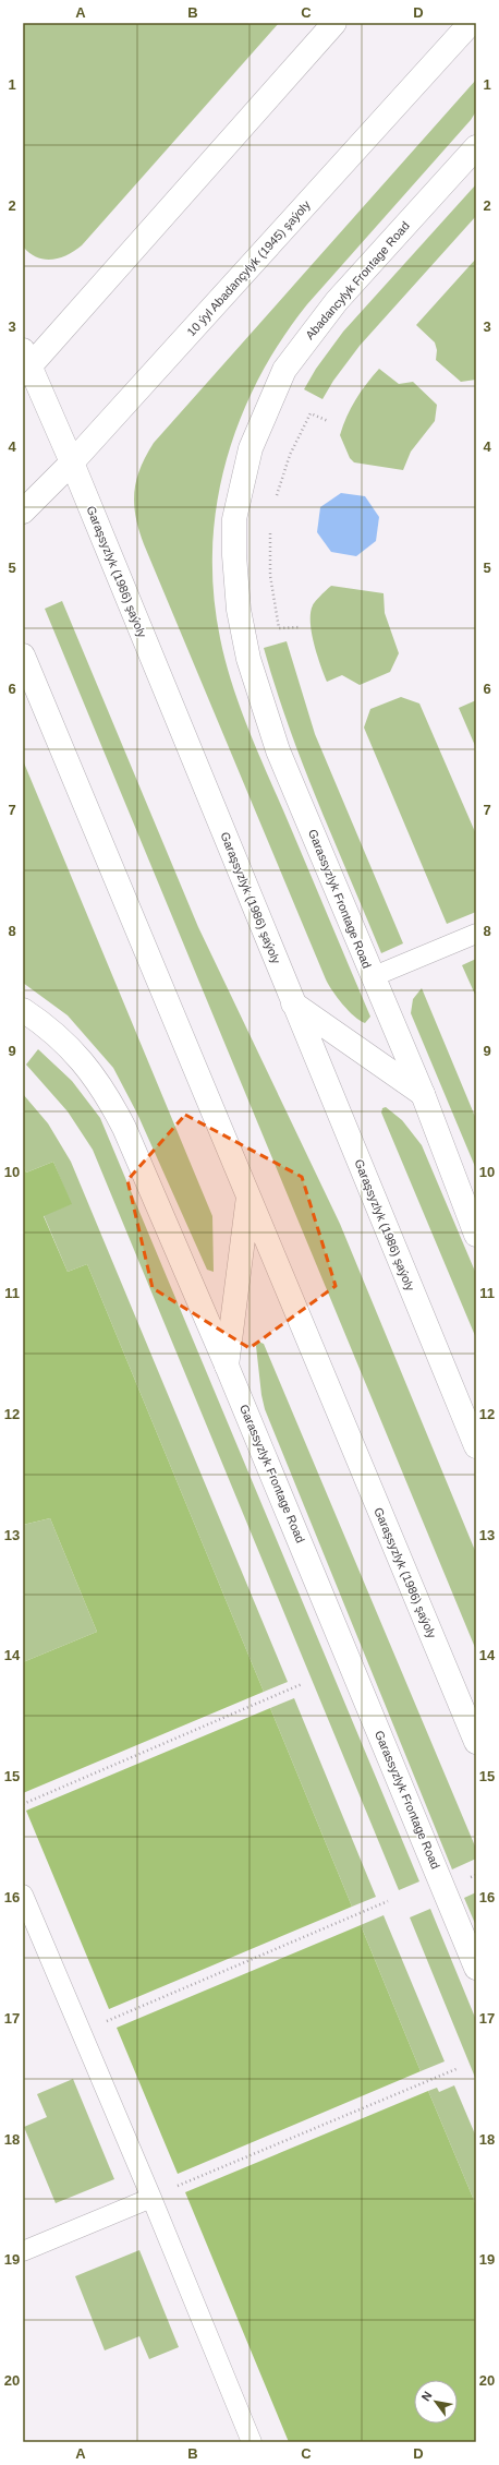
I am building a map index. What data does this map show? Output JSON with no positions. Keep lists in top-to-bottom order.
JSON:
{
  "streets": {
    "main road": [
      "10 ýyl Abadançylyk (1945) şaýoly",
      "Abadancylyk Frontage Road",
      "Garaşsyzlyk (1986) şaýoly",
      "Garassyzlyk Frontage Road"
    ]
  },
  "crossings": [
    ["10 ýyl Abadançylyk (1945) şaýoly", "Garaşsyzlyk (1986) şaýoly"],
    ["Abadancylyk Frontage Road", "Garassyzlyk Frontage Road"]
  ],
  "north": "top left",
  "grid": {
    "columns": [
      "A",
      "B",
      "C",
      "D"
    ],
    "rows": [
      "1",
      "2",
      "3",
      "4",
      "5",
      "6",
      "7",
      "8",
      "9",
      "10",
      "11",
      "12",
      "13",
      "14",
      "15",
      "16",
      "17",
      "18",
      "19",
      "20"
    ]
  }
}
